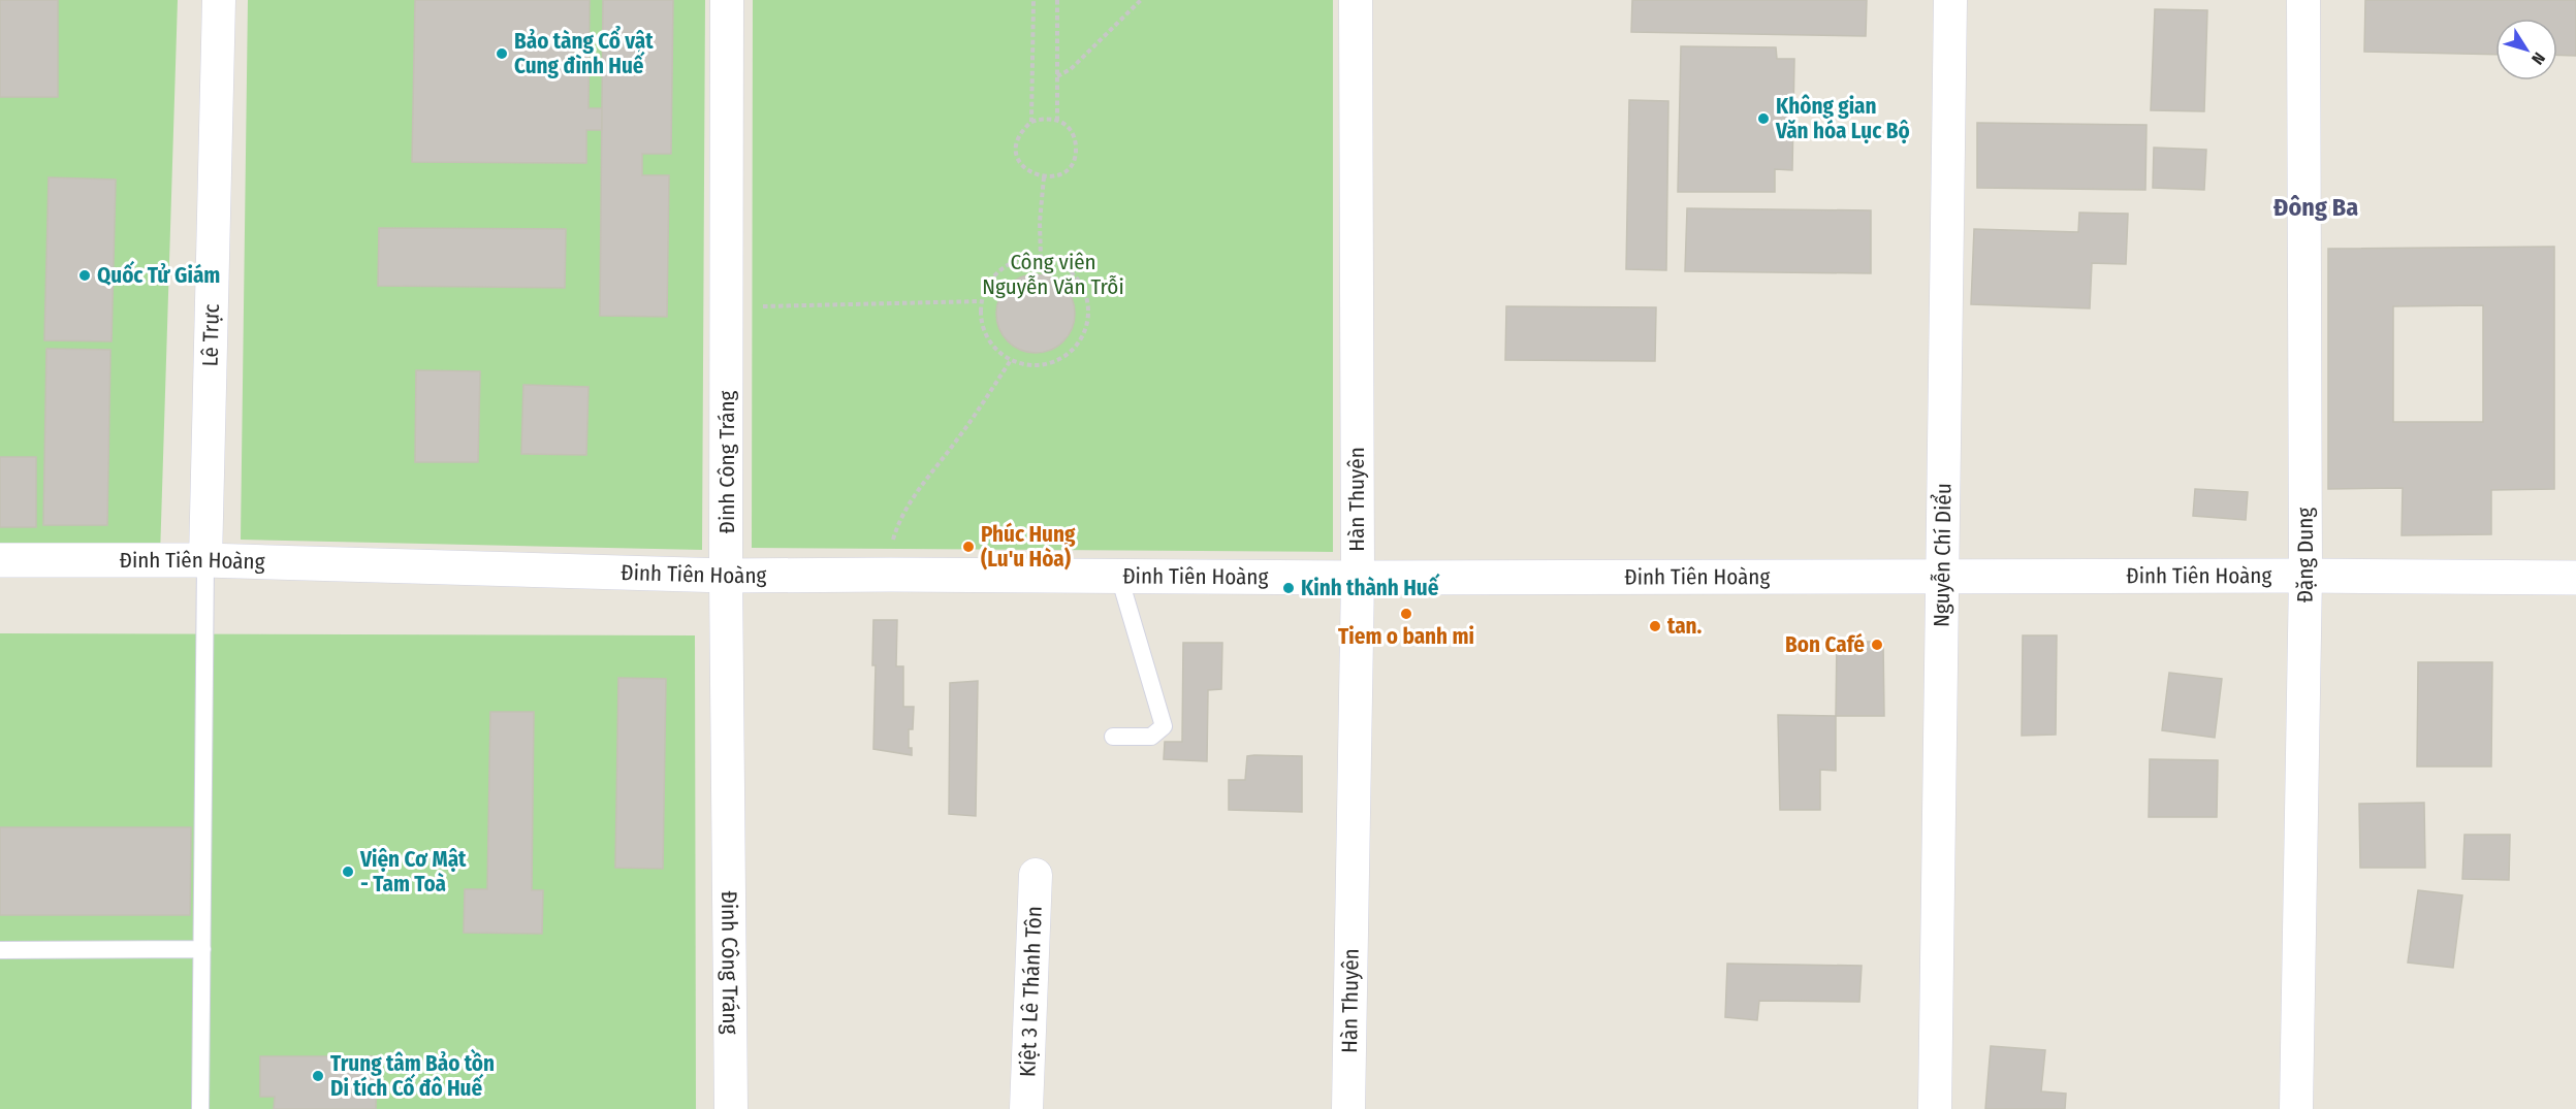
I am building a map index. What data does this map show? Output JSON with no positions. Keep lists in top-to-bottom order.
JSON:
{
  "streets": {
    "main road": ["Đinh Tiên Hoàng"],
    "street": [
      "Lê Trực",
      "Đinh Công Tráng",
      "Hàn Thuyên",
      "Nguyễn Chí Diểu",
      "Đặng Dung",
      "Kiệt 3 Lê Thánh Tôn"
    ]
  },
  "crossings": [
    ["Lê Trực", "Đinh Tiên Hoàng"],
    ["Đinh Công Tráng", "Đinh Tiên Hoàng"],
    ["Hàn Thuyên", "Đinh Tiên Hoàng"],
    ["Nguyễn Chí Diểu", "Đinh Tiên Hoàng"],
    ["Đặng Dung", "Đinh Tiên Hoàng"]
  ],
  "districts": ["Đông Ba"],
  "parks": ["Công viên Nguyễn Văn Trỗi"],
  "places": [
    "Bảo tàng Cổ vật Cung đình Huế",
    "Không gian Văn hóa Lục Bộ",
    "Quốc Tử Giám",
    "Phúc Hung (Lu'u Hòa)",
    "Kinh thành Huế",
    "Tiem o banh mi",
    "tan.",
    "Bon Café",
    "Viện Cơ Mật - Tam Toà",
    "Trung tâm Bảo tồn Di tích Cố đô Huế"
  ],
  "north": "bottom right"
}
